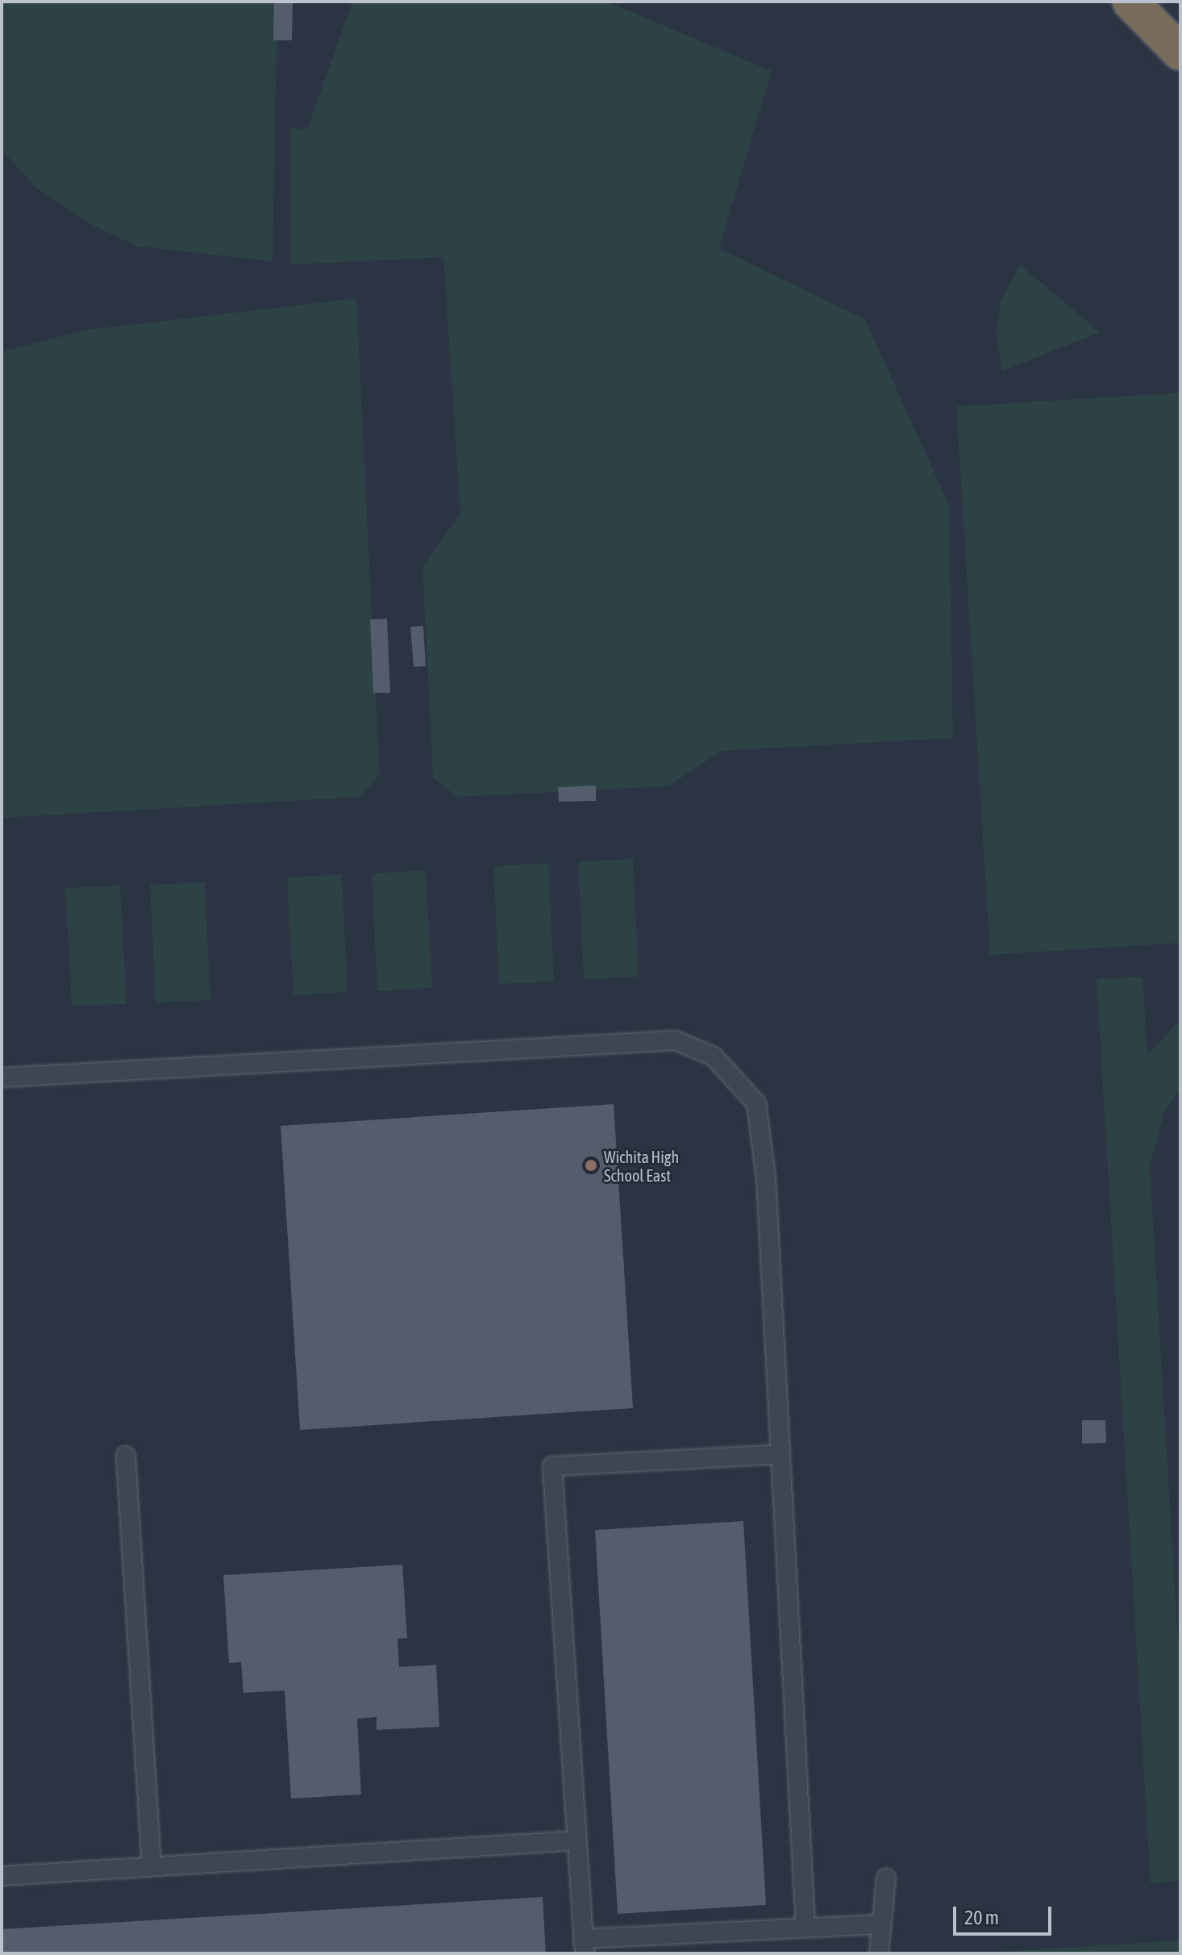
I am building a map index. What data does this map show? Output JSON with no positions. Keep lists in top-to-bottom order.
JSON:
{
  "places": ["Wichita High School East"],
  "scale_bar": "20 m"
}
